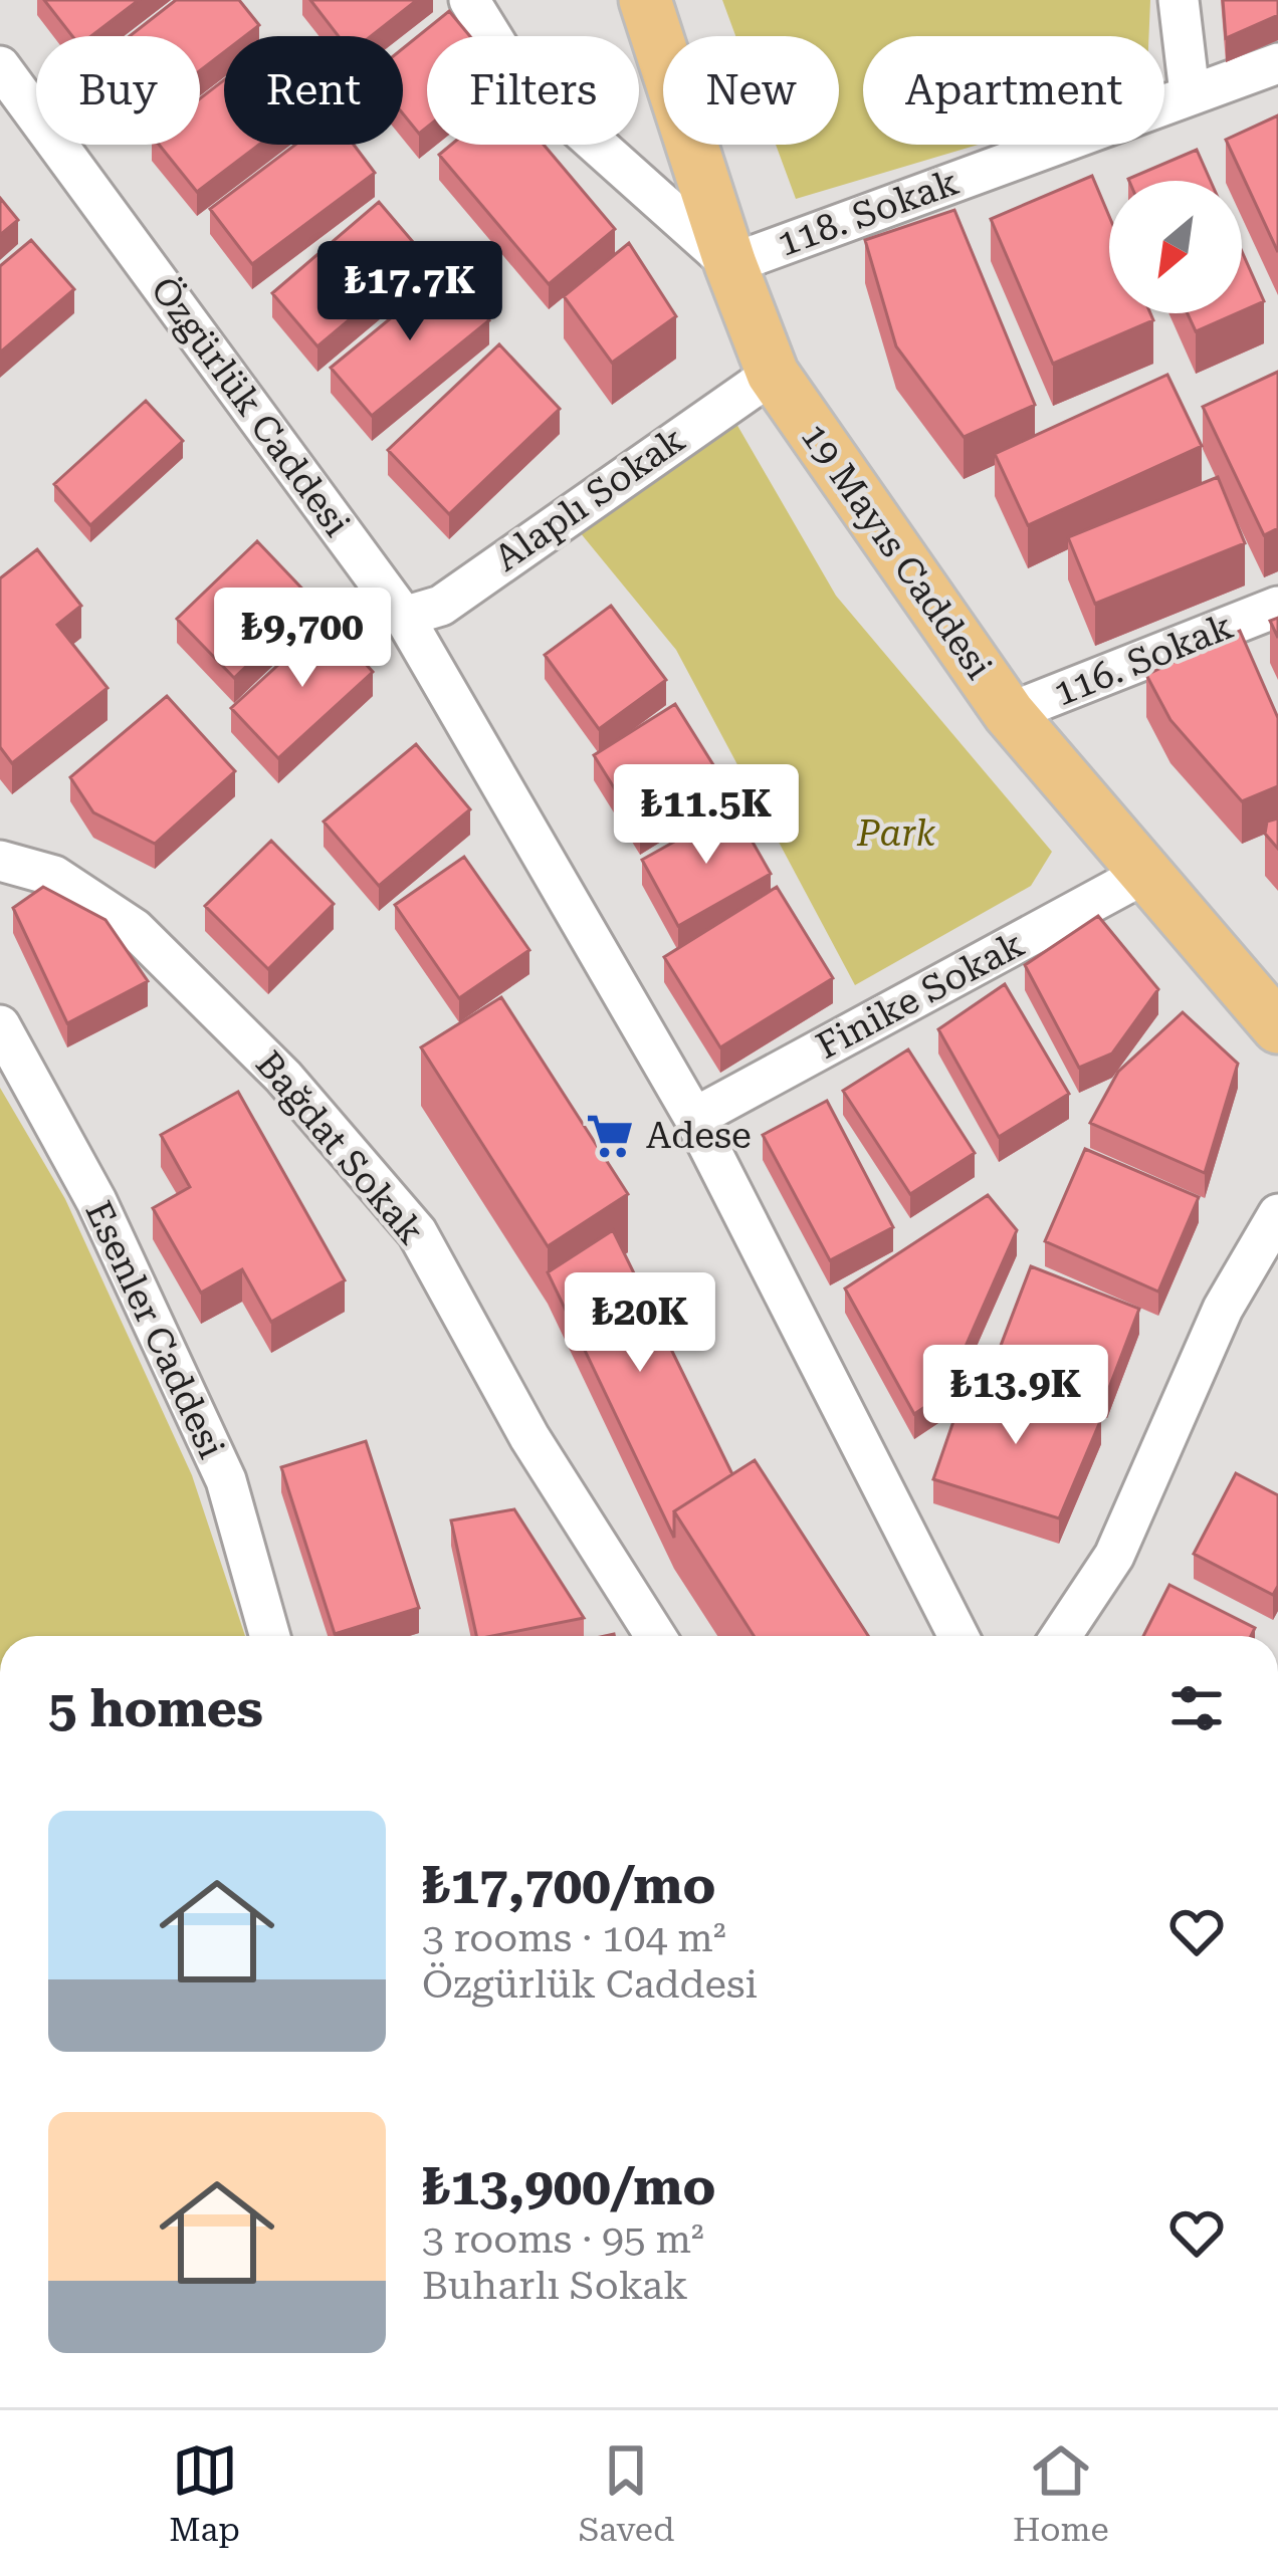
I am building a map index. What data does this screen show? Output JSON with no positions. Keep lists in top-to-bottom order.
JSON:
{
  "streets": {
    "main road": ["19 Mayıs Caddesi"],
    "street": [
      "118. Sokak",
      "Özgürlük Caddesi",
      "Alaplı Sokak",
      "116. Sokak",
      "Finike Sokak",
      "Bağdat Sokak",
      "Esenler Caddesi"
    ]
  },
  "crossings": [
    ["118. Sokak", "19 Mayıs Caddesi"],
    ["Özgürlük Caddesi", "Alaplı Sokak"],
    ["Özgürlük Caddesi", "Finike Sokak"],
    ["Alaplı Sokak", "19 Mayıs Caddesi"],
    ["19 Mayıs Caddesi", "116. Sokak"],
    ["19 Mayıs Caddesi", "Finike Sokak"]
  ],
  "parks": ["Park"],
  "places": {
    "supermarket": ["Adese"]
  },
  "north": "bottom left",
  "page": {
    "chip": [
      "Buy",
      "Rent",
      "Filters",
      "New",
      "Apartment"
    ],
    "price": [
      "₺17.7K",
      "₺9,700",
      "₺11.5K",
      "₺20K",
      "₺13.9K"
    ],
    "heading": "5 homes",
    "list": [
      {
        "name": "₺17,700/mo",
        "note": "3 rooms · 104 m² · Özgürlük Caddesi"
      },
      {
        "name": "₺13,900/mo",
        "note": "3 rooms · 95 m² · Buharlı Sokak"
      }
    ],
    "tabs": ["Map", "Saved", "Home"]
  }
}
